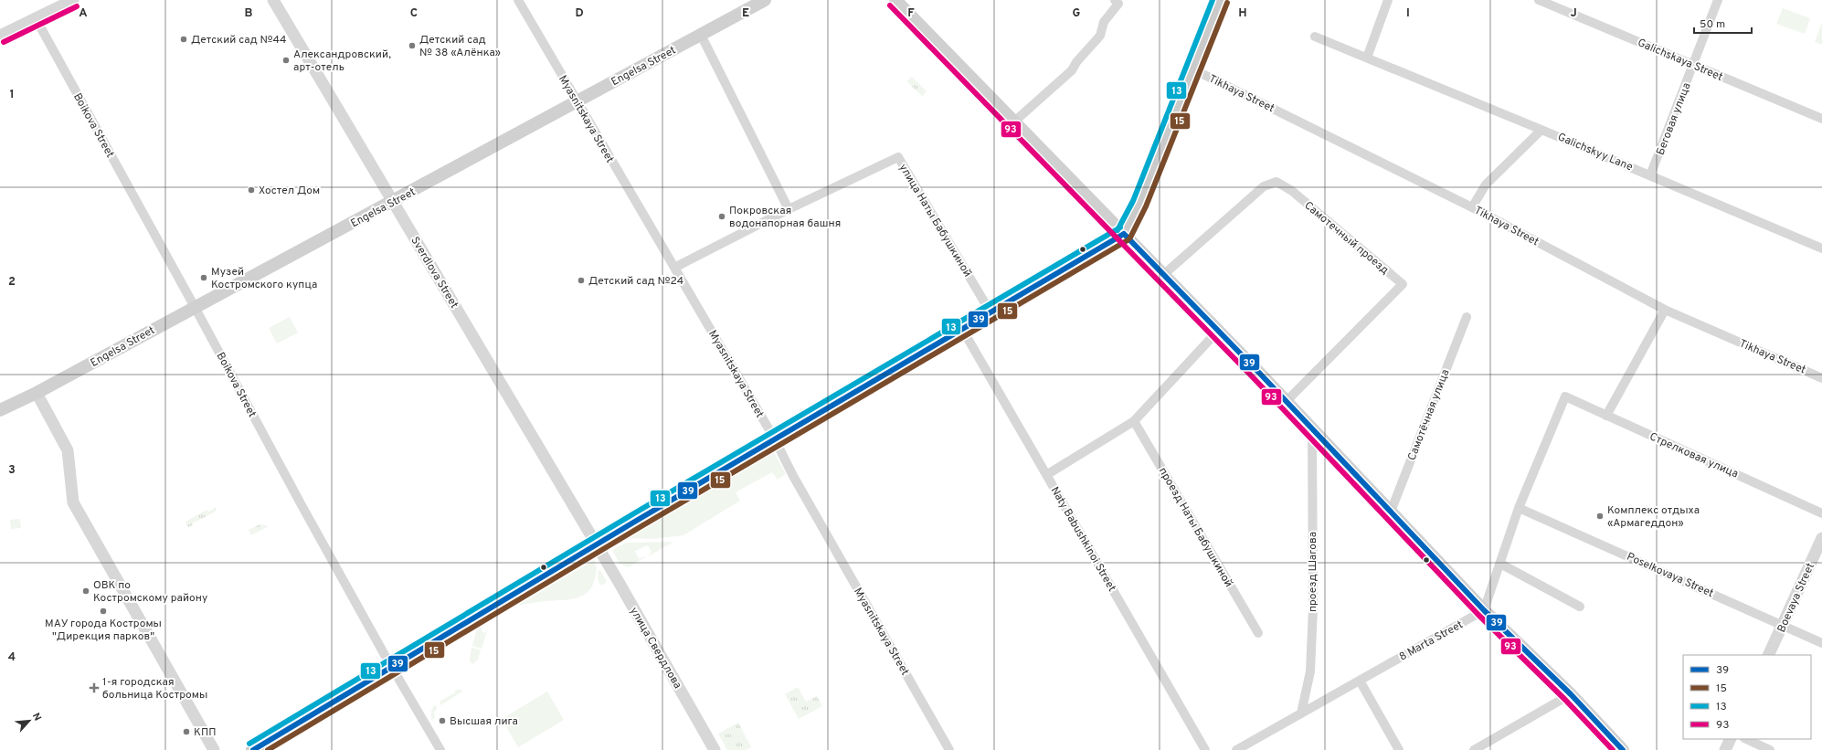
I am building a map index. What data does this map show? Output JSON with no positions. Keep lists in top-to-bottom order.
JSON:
{
  "streets": {
    "main road": ["Engelsa Street"],
    "street": [
      "Galichskaya Street",
      "Tikhaya Street",
      "Myasnitskaya Street",
      "Беговая улица",
      "Boikova Street",
      "Galichskyy Lane",
      "улица Наты Бабушкиной",
      "Самотечный проезд",
      "Sverdlova Street",
      "Самотёчная улица",
      "Стрелковая улица",
      "проезд Наты Бабушкиной",
      "Naty Babushkinoi Street",
      "проезд Шагова",
      "Poselkovaya Street",
      "Boevaya Street",
      "8 Marta Street",
      "улица Свердлова"
    ]
  },
  "crossings": [
    ["Galichskaya Street", "Беговая улица"],
    ["Engelsa Street", "Myasnitskaya Street"],
    ["Engelsa Street", "Boikova Street"],
    ["Engelsa Street", "Sverdlova Street"],
    ["Myasnitskaya Street", "улица Наты Бабушкиной"],
    ["Беговая улица", "Galichskyy Lane"],
    ["Sverdlova Street", "улица Свердлова"],
    ["Стрелковая улица", "Poselkovaya Street"],
    ["проезд Шагова", "8 Marta Street"],
    ["Poselkovaya Street", "Boevaya Street"]
  ],
  "places": {
    "other": [
      "Детский сад №44",
      "Детский сад № 38 «Алёнка»",
      "Александровский, арт-отель",
      "Хостел Дом",
      "Покровская водонапорная башня",
      "Музей Костромского купца",
      "Детский сад №24",
      "Комплекс отдыха «Армагеддон»",
      "ОВК по Костромскому району",
      "МАУ города Костромы \"Дирекция парков\"",
      "Высшая лига",
      "КПП"
    ],
    "health": ["1-я городская больница Костромы"]
  },
  "lines": [
    "transit line 13",
    "transit line 15",
    "transit line 93",
    "transit line 39"
  ],
  "legend": [
    "39",
    "15",
    "13",
    "93"
  ],
  "scale_bar": "50 m",
  "north": "top right",
  "grid": {
    "columns": [
      "A",
      "B",
      "C",
      "D",
      "E",
      "F",
      "G",
      "H",
      "I",
      "J"
    ],
    "rows": [
      "1",
      "2",
      "3",
      "4"
    ]
  }
}
